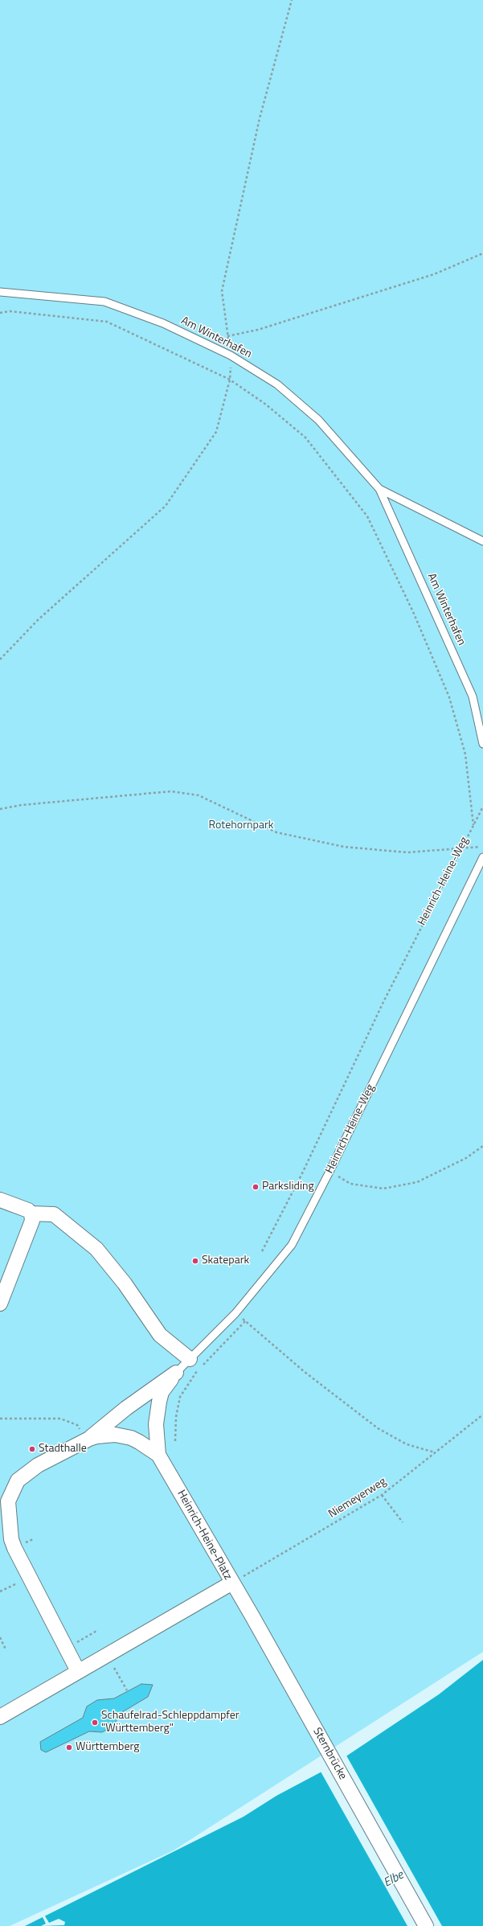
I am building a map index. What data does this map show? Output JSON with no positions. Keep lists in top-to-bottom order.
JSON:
{
  "streets": {
    "street": ["Heinrich-Heine-Weg", "Heinrich-Heine-Platz", "Sternbrücke"],
    "lane": ["Am Winterhafen"],
    "path": ["Niemeyerweg"]
  },
  "crossings": [
    ["Heinrich-Heine-Weg", "Heinrich-Heine-Platz"],
    ["Niemeyerweg", "Heinrich-Heine-Platz"],
    ["Niemeyerweg", "Sternbrücke"],
    ["Heinrich-Heine-Platz", "Sternbrücke"]
  ],
  "water": ["Elbe"],
  "parks": ["Rotehornpark"],
  "places": [
    "Parksliding",
    "Skatepark",
    "Stadthalle",
    "Schaufelrad-Schleppdampfer \"Württemberg\"",
    "Württemberg"
  ]
}
